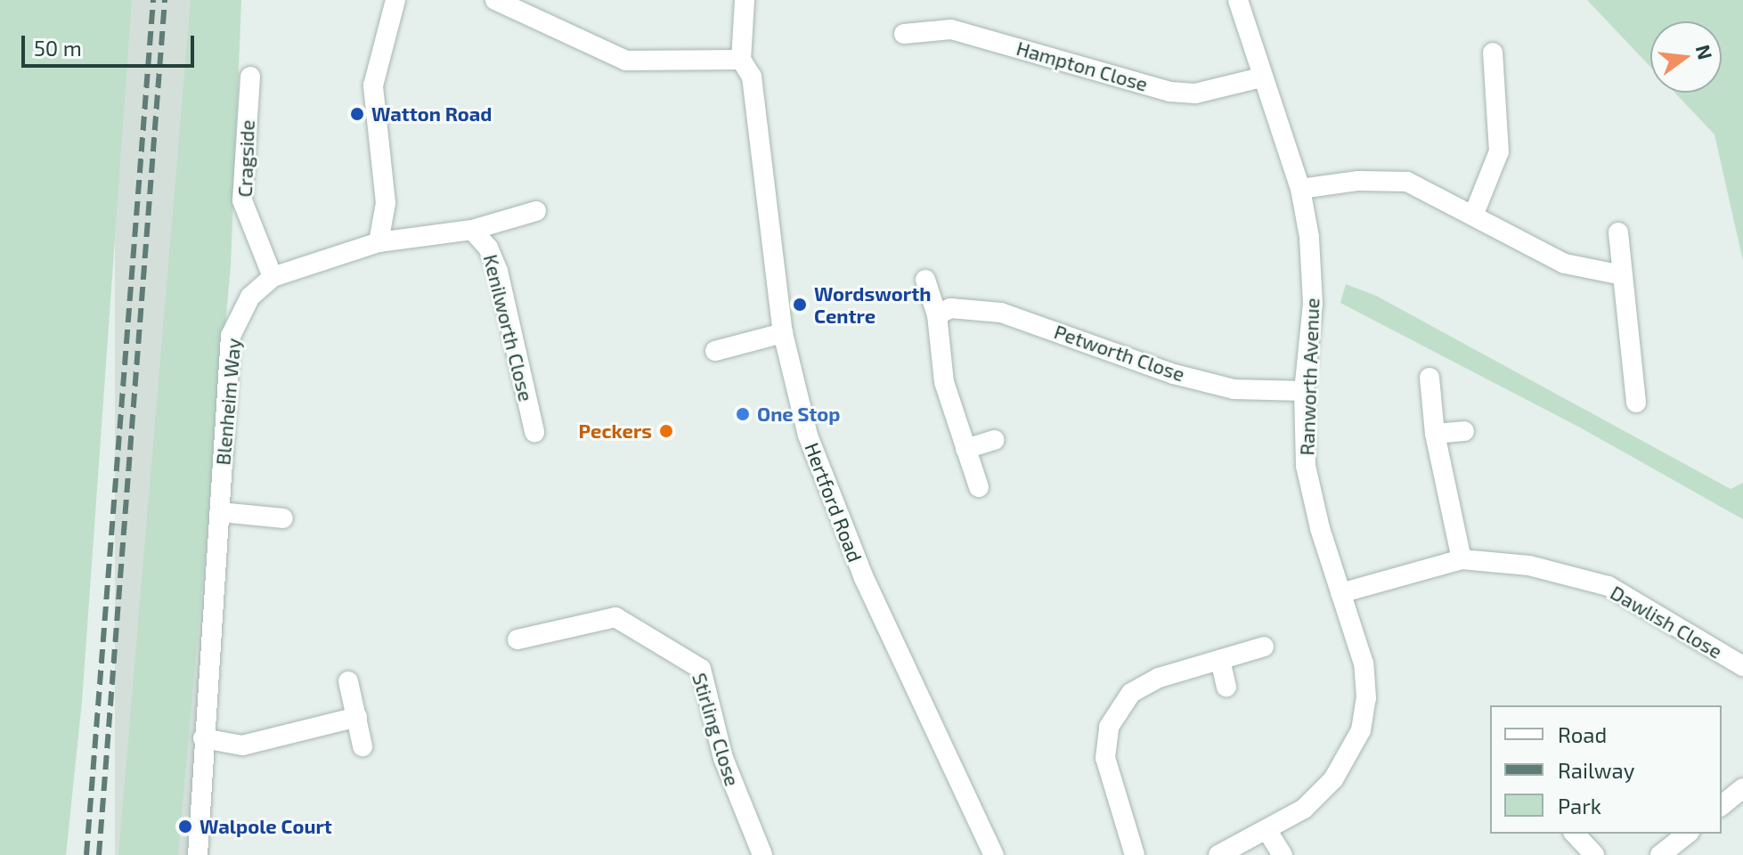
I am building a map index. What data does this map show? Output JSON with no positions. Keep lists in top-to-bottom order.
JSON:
{
  "streets": {
    "street": [
      "Hampton Close",
      "Cragside",
      "Kenilworth Close",
      "Petworth Close",
      "Ranworth Avenue",
      "Blenheim Way",
      "Hertford Road",
      "Dawlish Close",
      "Stirling Close"
    ]
  },
  "crossings": [
    ["Hampton Close", "Ranworth Avenue"],
    ["Cragside", "Blenheim Way"],
    ["Kenilworth Close", "Blenheim Way"],
    ["Petworth Close", "Ranworth Avenue"],
    ["Ranworth Avenue", "Dawlish Close"]
  ],
  "places": [
    "Watton Road",
    "Wordsworth Centre",
    "One Stop",
    "Peckers",
    "Walpole Court"
  ],
  "legend": ["Road", "Railway", "Park"],
  "scale_bar": "50 m",
  "north": "right"
}
